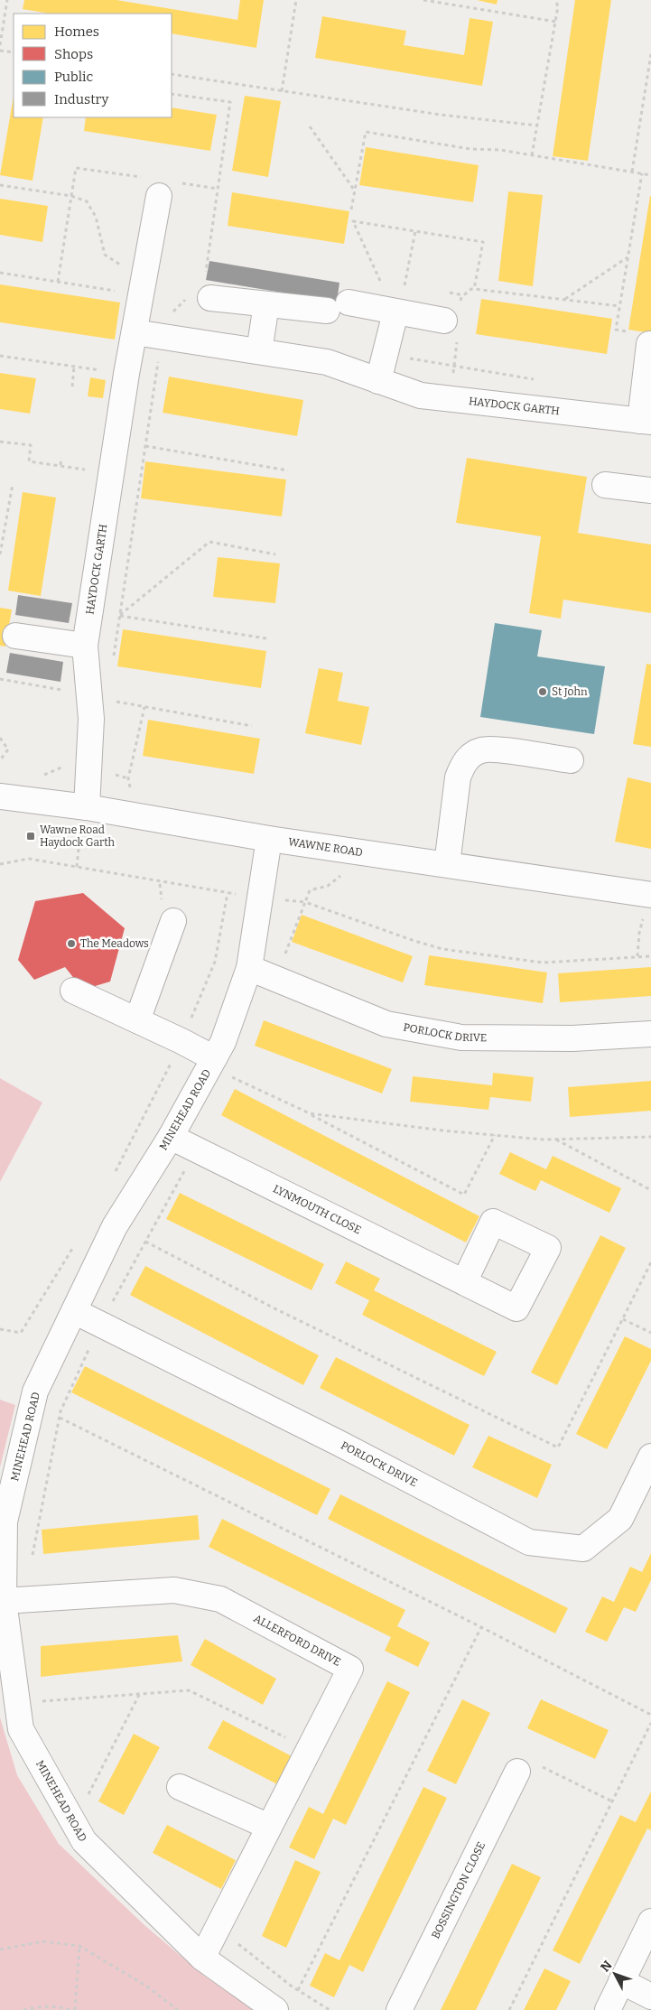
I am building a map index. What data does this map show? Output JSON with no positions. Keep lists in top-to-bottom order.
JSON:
{
  "streets": {
    "street": [
      "HAYDOCK GARTH",
      "WAWNE ROAD",
      "PORLOCK DRIVE",
      "MINEHEAD ROAD",
      "LYNMOUTH CLOSE",
      "ALLERFORD DRIVE",
      "BOSSINGTON CLOSE"
    ]
  },
  "crossings": [
    ["HAYDOCK GARTH", "WAWNE ROAD"],
    ["WAWNE ROAD", "MINEHEAD ROAD"],
    ["PORLOCK DRIVE", "MINEHEAD ROAD"],
    ["MINEHEAD ROAD", "LYNMOUTH CLOSE"],
    ["MINEHEAD ROAD", "ALLERFORD DRIVE"]
  ],
  "places": {
    "other": ["St John", "The Meadows"],
    "transit": ["Wawne Road Haydock Garth"]
  },
  "legend": [
    "Homes",
    "Shops",
    "Public",
    "Industry"
  ],
  "north": "top left"
}
